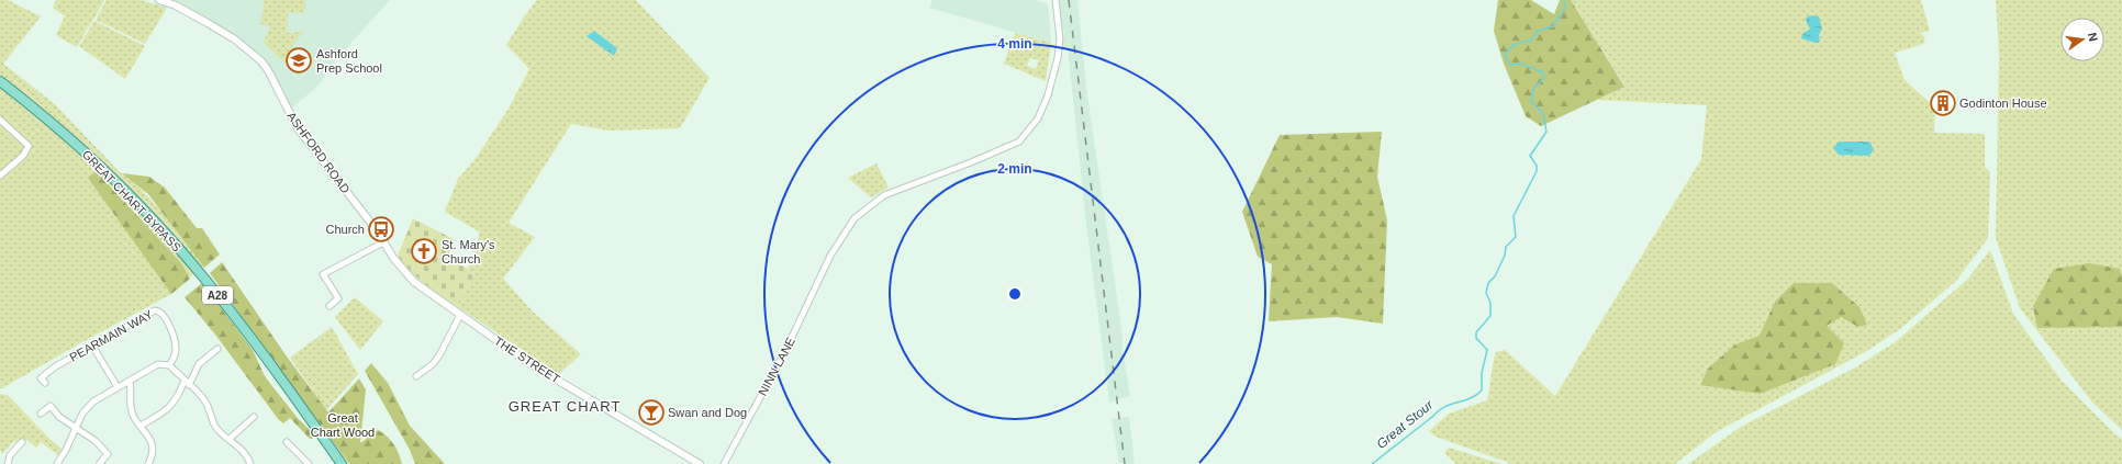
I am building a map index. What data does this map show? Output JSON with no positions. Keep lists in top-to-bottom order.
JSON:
{
  "streets": {
    "main road": ["GREAT CHART BYPASS", "A28"],
    "street": [
      "ASHFORD ROAD",
      "PEARMAIN WAY",
      "THE STREET",
      "NINN LANE"
    ]
  },
  "crossings": [
    ["ASHFORD ROAD", "THE STREET"]
  ],
  "districts": ["GREAT CHART"],
  "water": ["Great Stour"],
  "parks": ["Great Chart Wood"],
  "places": {
    "school or university": ["Ashford Prep School"],
    "building": ["Godinton House"],
    "bus stop": ["Church"],
    "church": ["St. Mary's Church"],
    "bar": ["Swan and Dog"]
  },
  "north": "right",
  "rings": ["4 min", "2 min"]
}
